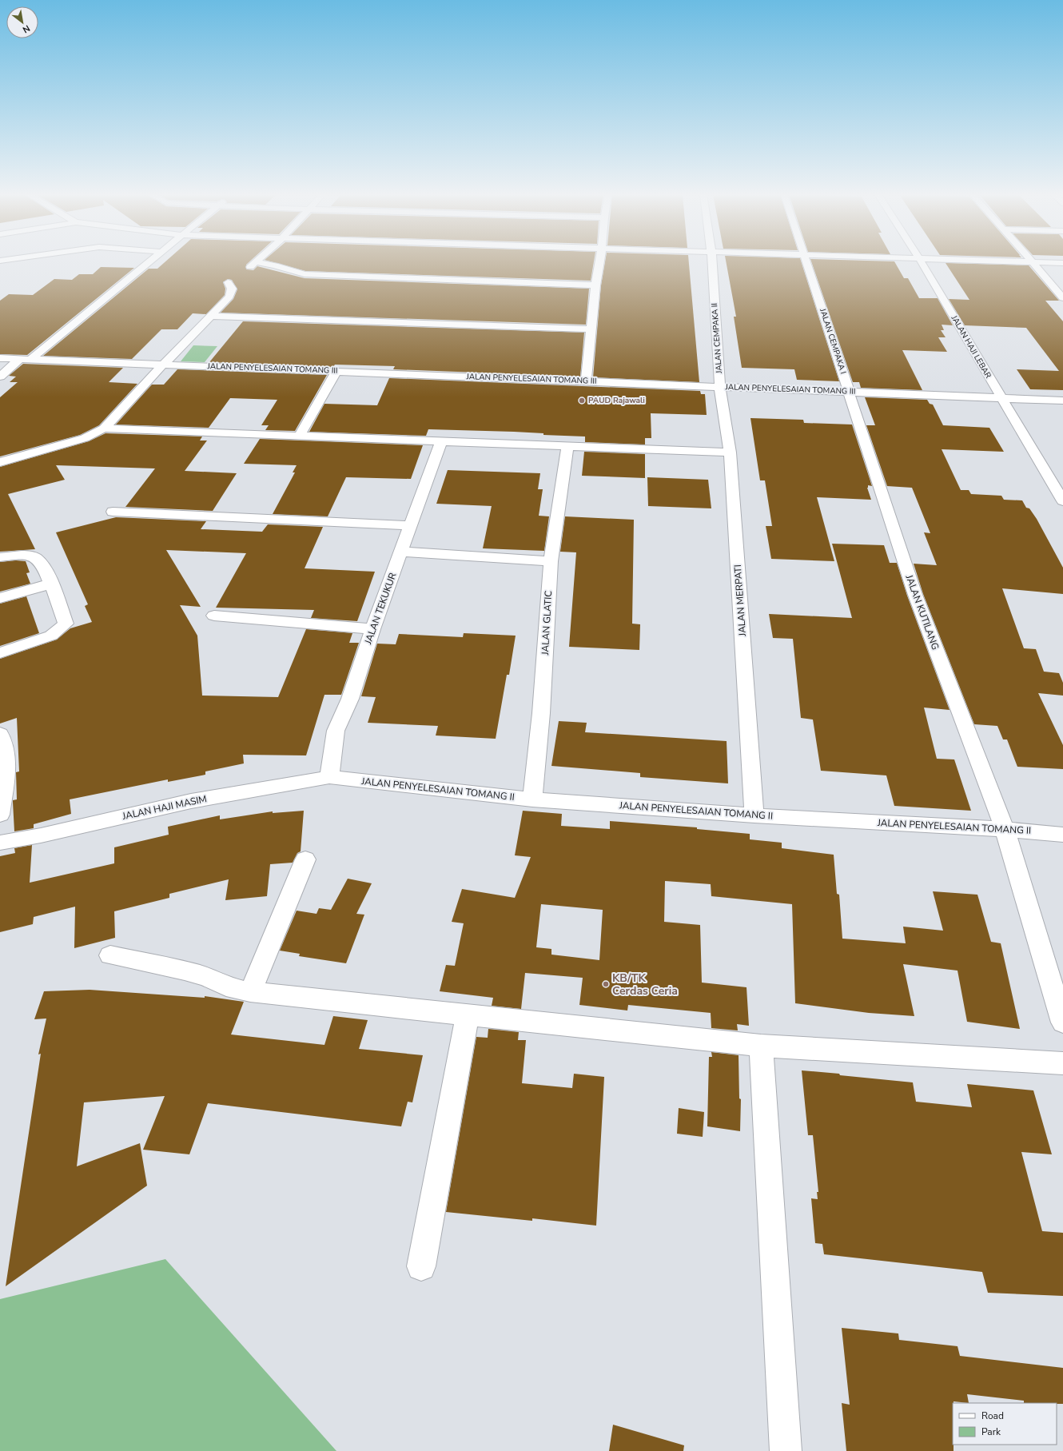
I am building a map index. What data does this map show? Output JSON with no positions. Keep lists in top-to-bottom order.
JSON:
{
  "streets": {
    "street": [
      "JALAN CEMPAKA II",
      "JALAN CEMPAKA I",
      "JALAN HAJI LEBAR",
      "JALAN PENYELESAIAN TOMANG III",
      "JALAN MERPATI",
      "JALAN TEKUKUR",
      "JALAN KUTILANG",
      "JALAN GLATIC",
      "JALAN PENYELESAIAN TOMANG II",
      "JALAN HAJI MASIM"
    ]
  },
  "crossings": [
    ["JALAN CEMPAKA II", "JALAN PENYELESAIAN TOMANG III"],
    ["JALAN CEMPAKA II", "JALAN MERPATI"],
    ["JALAN CEMPAKA I", "JALAN PENYELESAIAN TOMANG III"],
    ["JALAN CEMPAKA I", "JALAN KUTILANG"],
    ["JALAN HAJI LEBAR", "JALAN PENYELESAIAN TOMANG III"],
    ["JALAN PENYELESAIAN TOMANG III", "JALAN MERPATI"],
    ["JALAN PENYELESAIAN TOMANG III", "JALAN KUTILANG"],
    ["JALAN MERPATI", "JALAN PENYELESAIAN TOMANG II"],
    ["JALAN TEKUKUR", "JALAN PENYELESAIAN TOMANG II"],
    ["JALAN TEKUKUR", "JALAN HAJI MASIM"],
    ["JALAN KUTILANG", "JALAN PENYELESAIAN TOMANG II"],
    ["JALAN GLATIC", "JALAN PENYELESAIAN TOMANG II"],
    ["JALAN PENYELESAIAN TOMANG II", "JALAN HAJI MASIM"]
  ],
  "places": ["PAUD Rajawali", "KB/TK Cerdas Ceria"],
  "legend": ["Road", "Park"],
  "north": "bottom right"
}
